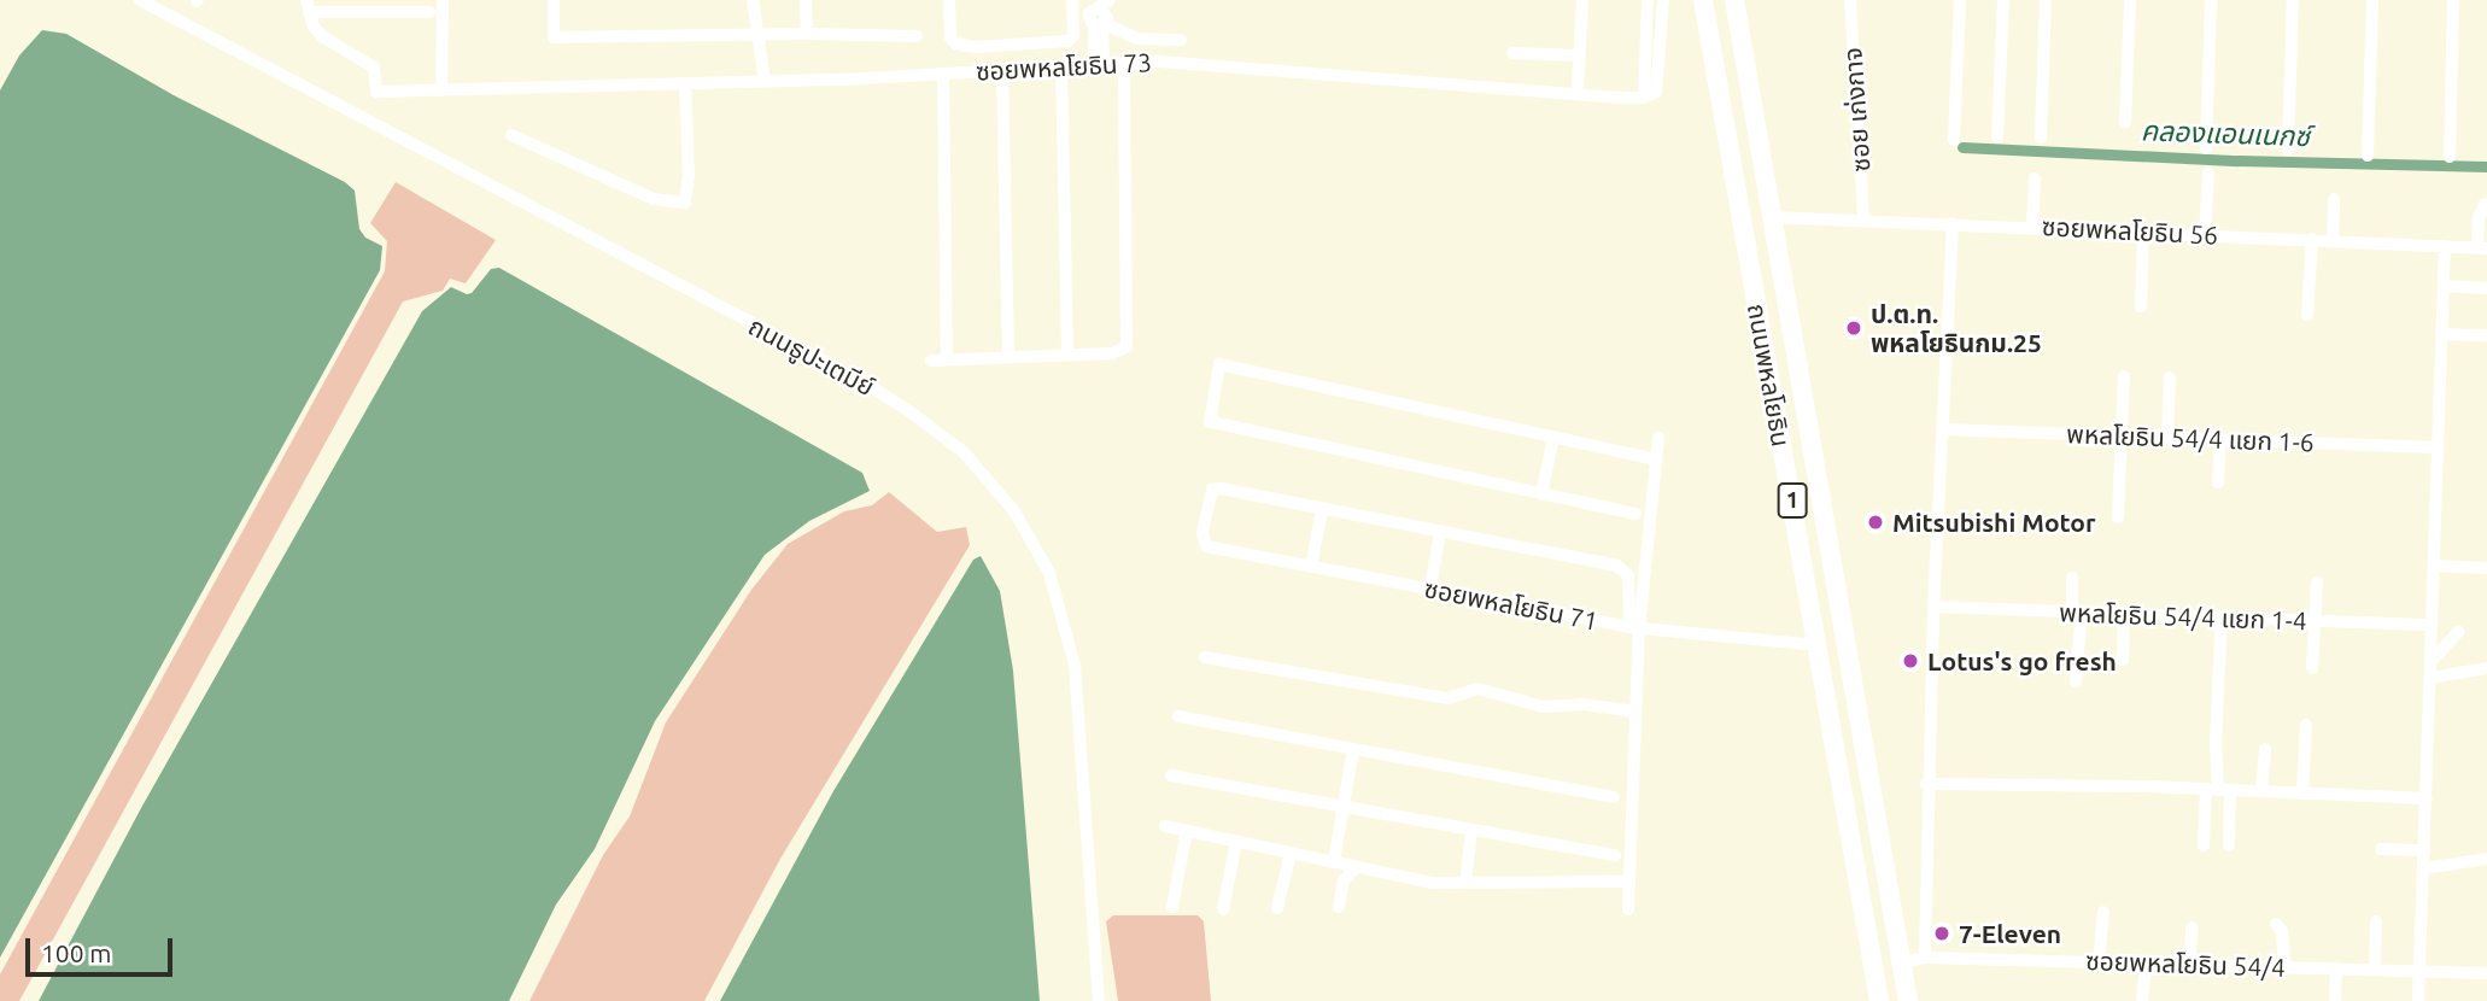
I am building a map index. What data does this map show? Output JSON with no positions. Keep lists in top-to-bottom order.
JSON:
{
  "streets": {
    "main road": ["ถนนพหลโยธิน", "1"],
    "street": [
      "ซอยพหลโยธิน 73",
      "ซอย เก่งกาจ",
      "ซอยพหลโยธิน 56",
      "ถนนธูปะเตมีย์",
      "พหลโยธิน 54/4 แยก 1-6",
      "ซอยพหลโยธิน 71",
      "พหลโยธิน 54/4 แยก 1-4",
      "ซอยพหลโยธิน 54/4"
    ]
  },
  "crossings": [
    ["ซอย เก่งกาจ", "ซอยพหลโยธิน 56"],
    ["ซอยพหลโยธิน 56", "ถนนพหลโยธิน"],
    ["ถนนพหลโยธิน", "ซอยพหลโยธิน 71"],
    ["ถนนพหลโยธิน", "ซอยพหลโยธิน 54/4"]
  ],
  "water": ["คลองแอนเนกซ์"],
  "places": [
    "ป.ต.ท. พหลโยธินกม.25",
    "Mitsubishi Motor",
    "Lotus's go fresh",
    "7-Eleven"
  ],
  "scale_bar": "100 m"
}
